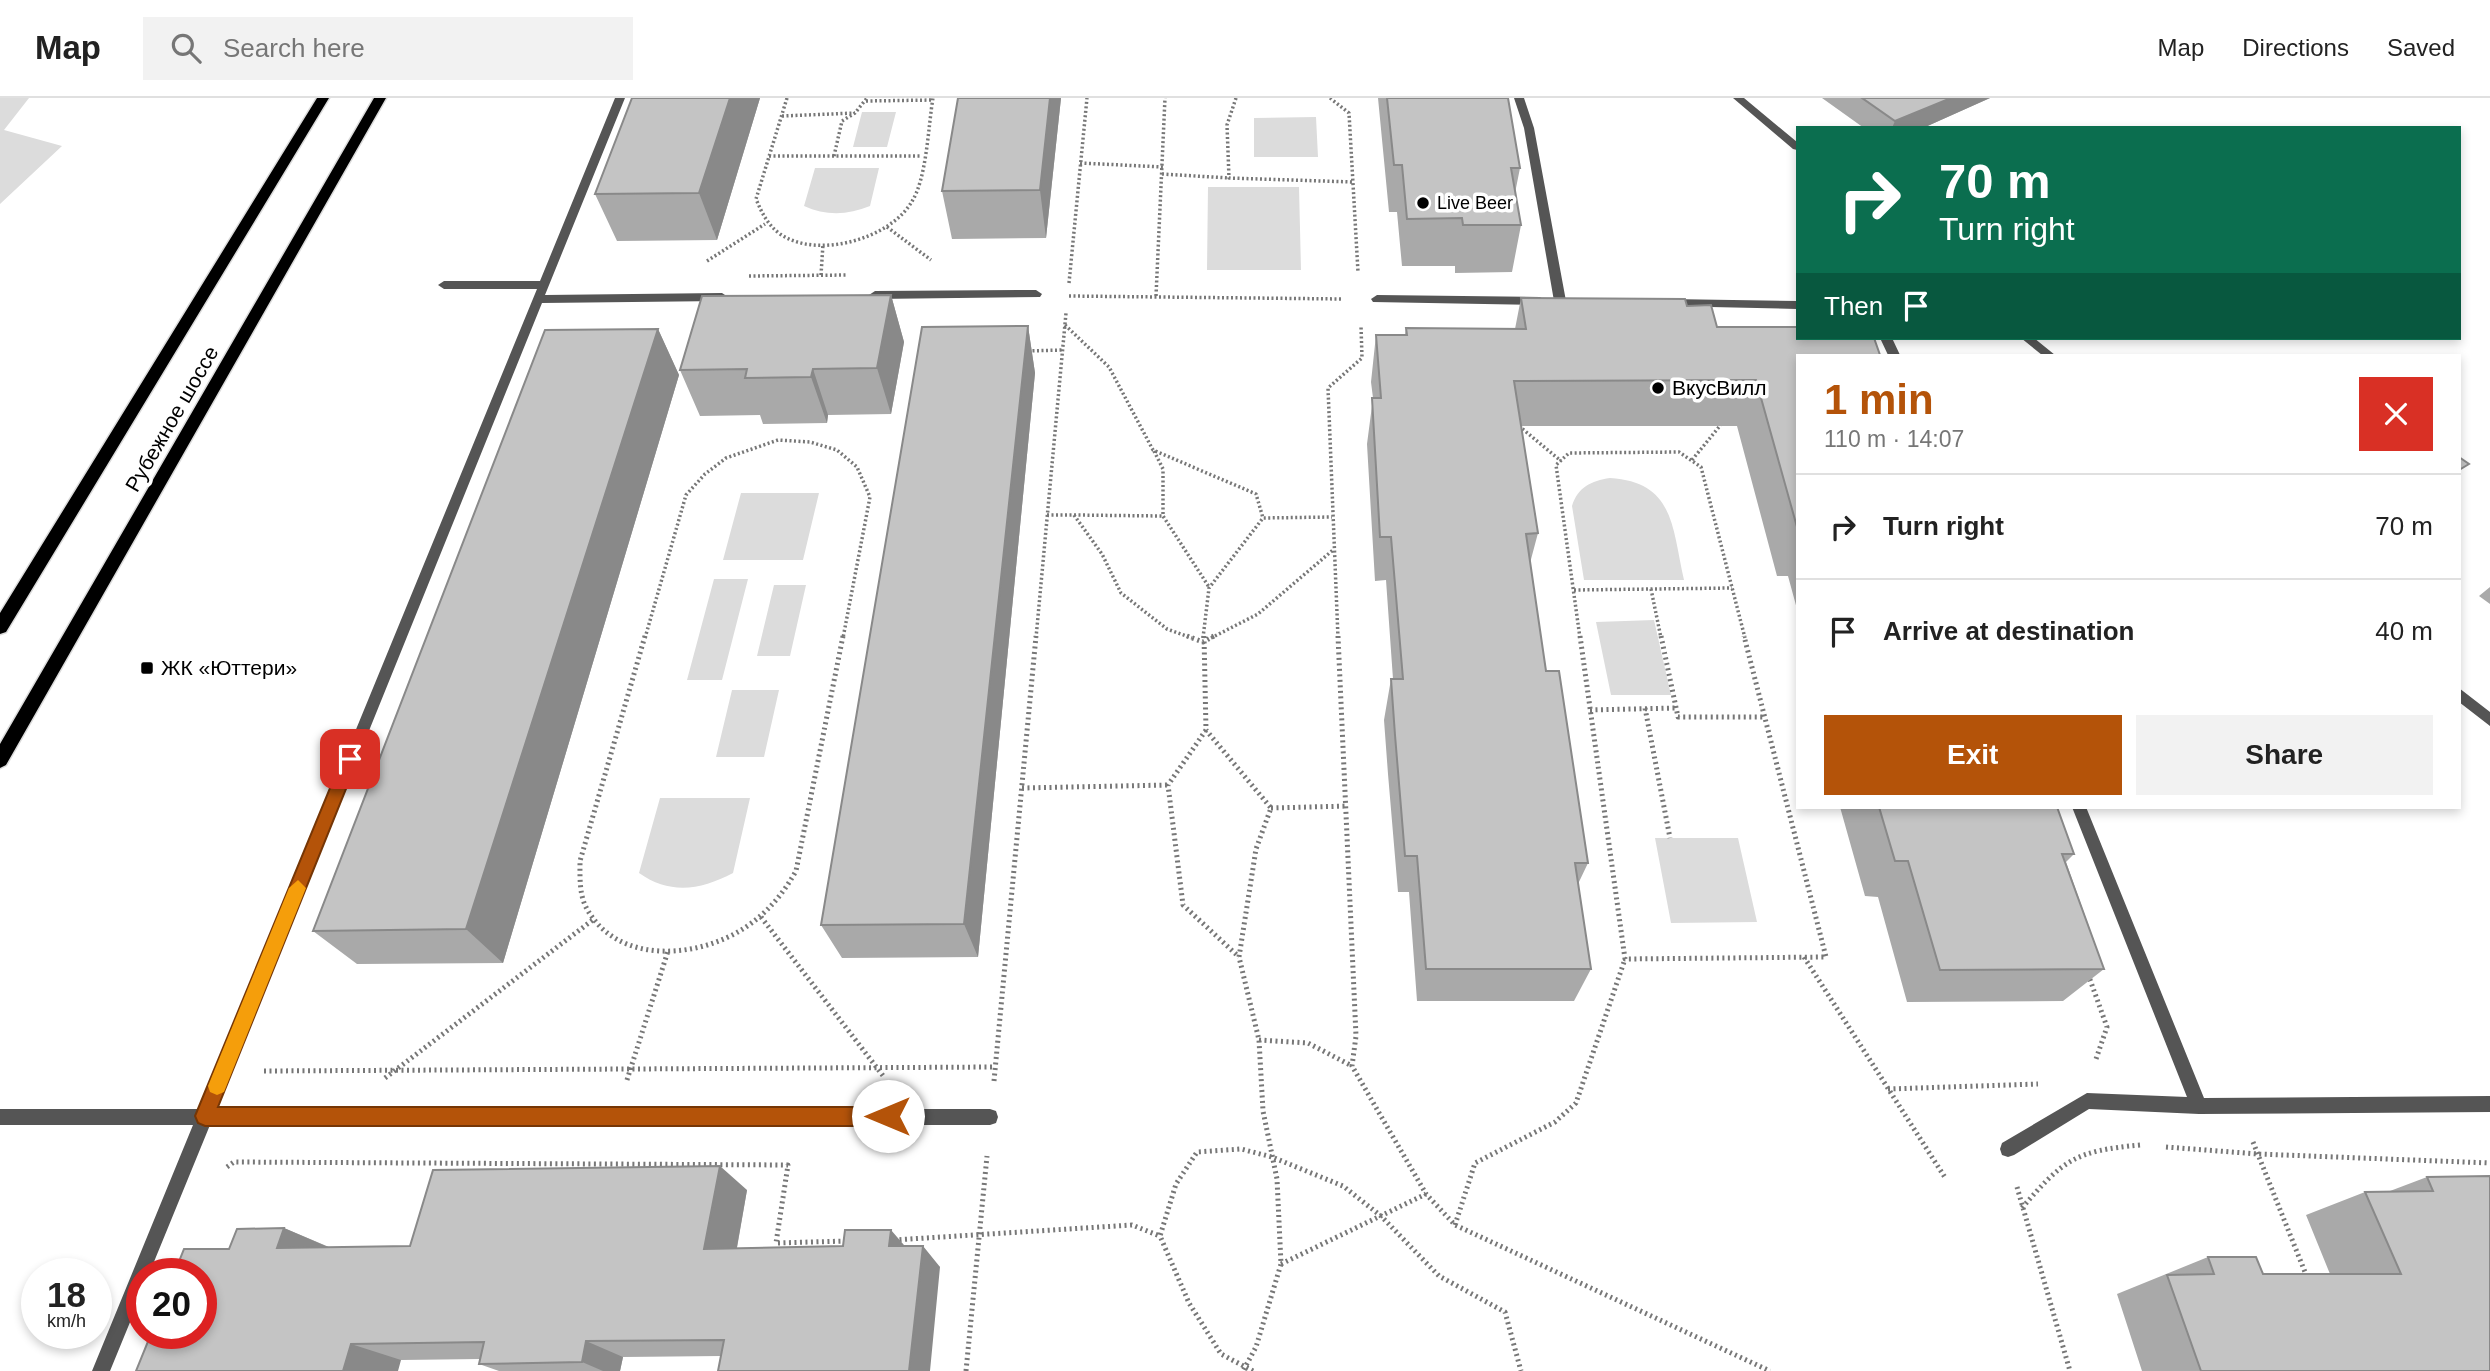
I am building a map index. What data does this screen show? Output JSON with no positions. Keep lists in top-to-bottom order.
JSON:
{
  "streets": {
    "main road": ["Рубежное шоссе"]
  },
  "places": {
    "other": ["Live Beer", "ВкусВилл"],
    "transit": ["ЖК «Юттери»"]
  },
  "page": {
    "header": "Map",
    "search": "Search here",
    "nav": ["Map", "Directions", "Saved"],
    "turn": ["70 m", "Turn right"],
    "then": "Then",
    "heading": ["1 min", "110 m · 14:07"],
    "list": [
      {
        "name": "Turn right",
        "value": "70 m"
      },
      {
        "name": "Arrive at destination",
        "value": "40 m"
      }
    ],
    "buttons": ["Exit", "Share"],
    "speed": "18 km/h",
    "limit": "20"
  }
}
